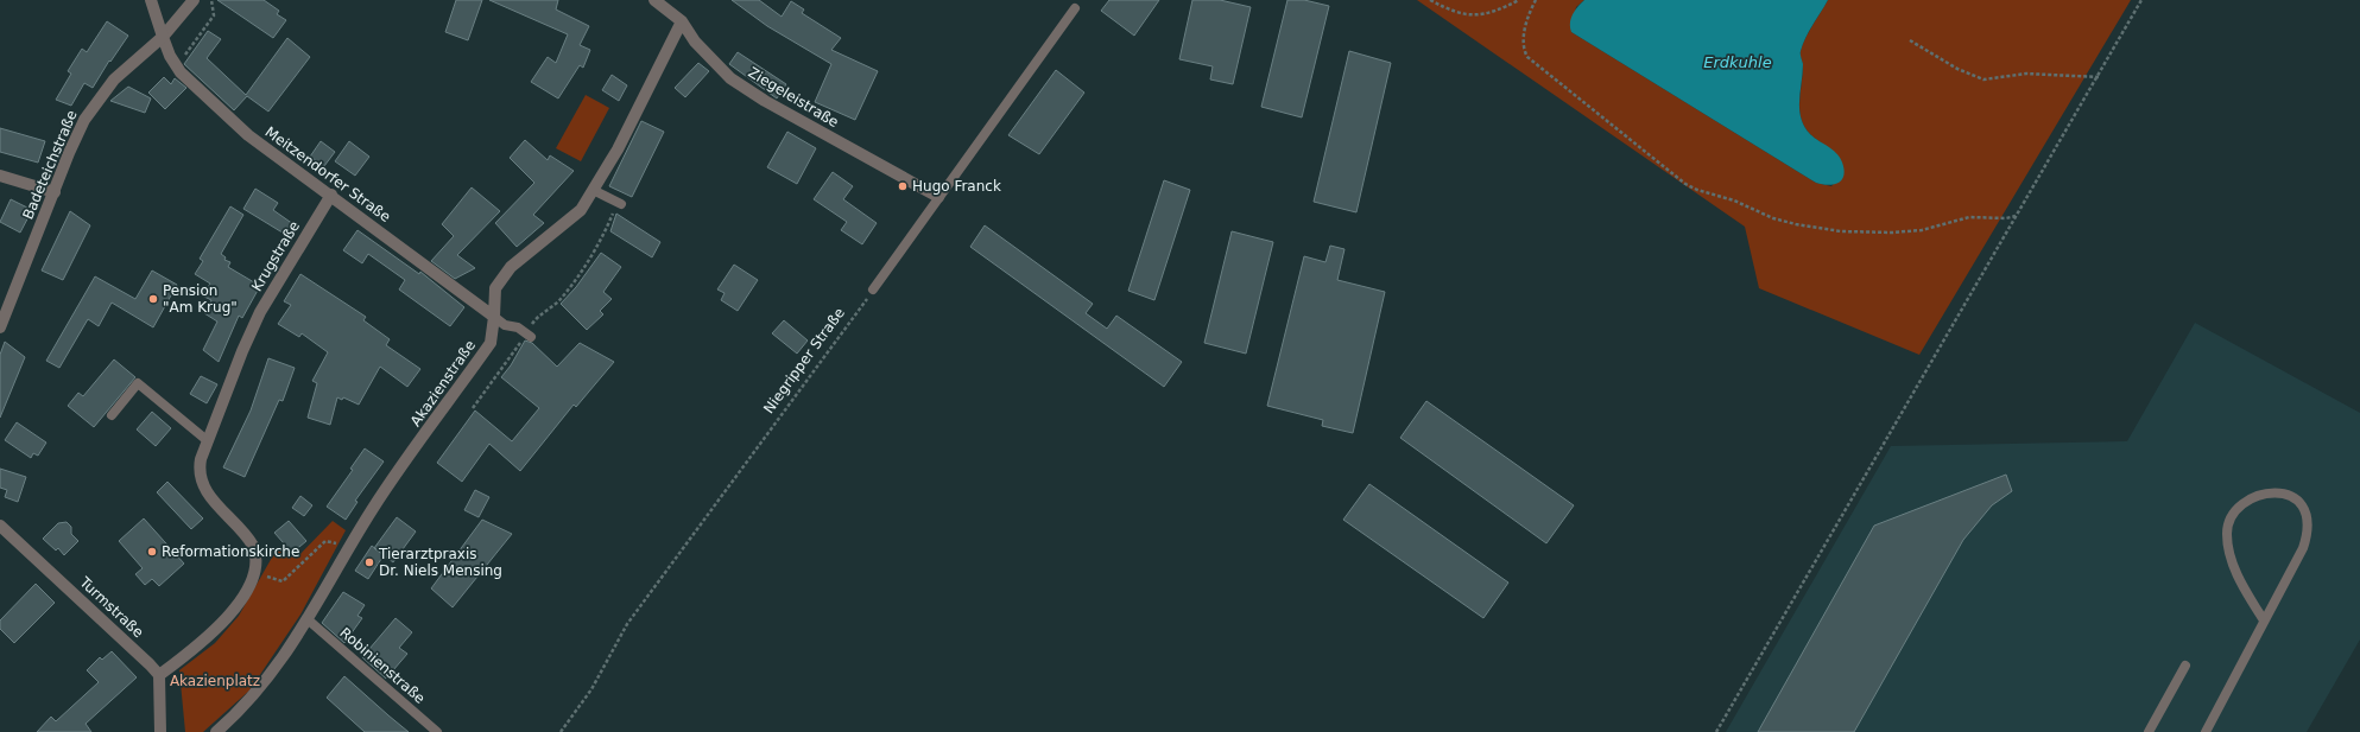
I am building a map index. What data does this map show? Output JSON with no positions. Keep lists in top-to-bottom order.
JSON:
{
  "streets": {
    "street": [
      "Ziegeleistraße",
      "Badeteichstraße",
      "Meitzendorfer Straße",
      "Krugstraße",
      "Akazienstraße",
      "Turmstraße"
    ],
    "lane": ["Robinienstraße"],
    "path": ["Niegripper Straße"]
  },
  "crossings": [
    ["Ziegeleistraße", "Akazienstraße"],
    ["Badeteichstraße", "Meitzendorfer Straße"],
    ["Meitzendorfer Straße", "Krugstraße"],
    ["Meitzendorfer Straße", "Akazienstraße"],
    ["Krugstraße", "Turmstraße"],
    ["Akazienstraße", "Robinienstraße"]
  ],
  "water": ["Erdkuhle"],
  "parks": ["Akazienplatz"],
  "places": [
    "Hugo Franck",
    "Pension \"Am Krug\"",
    "Reformationskirche",
    "Tierarztpraxis Dr. Niels Mensing"
  ]
}
